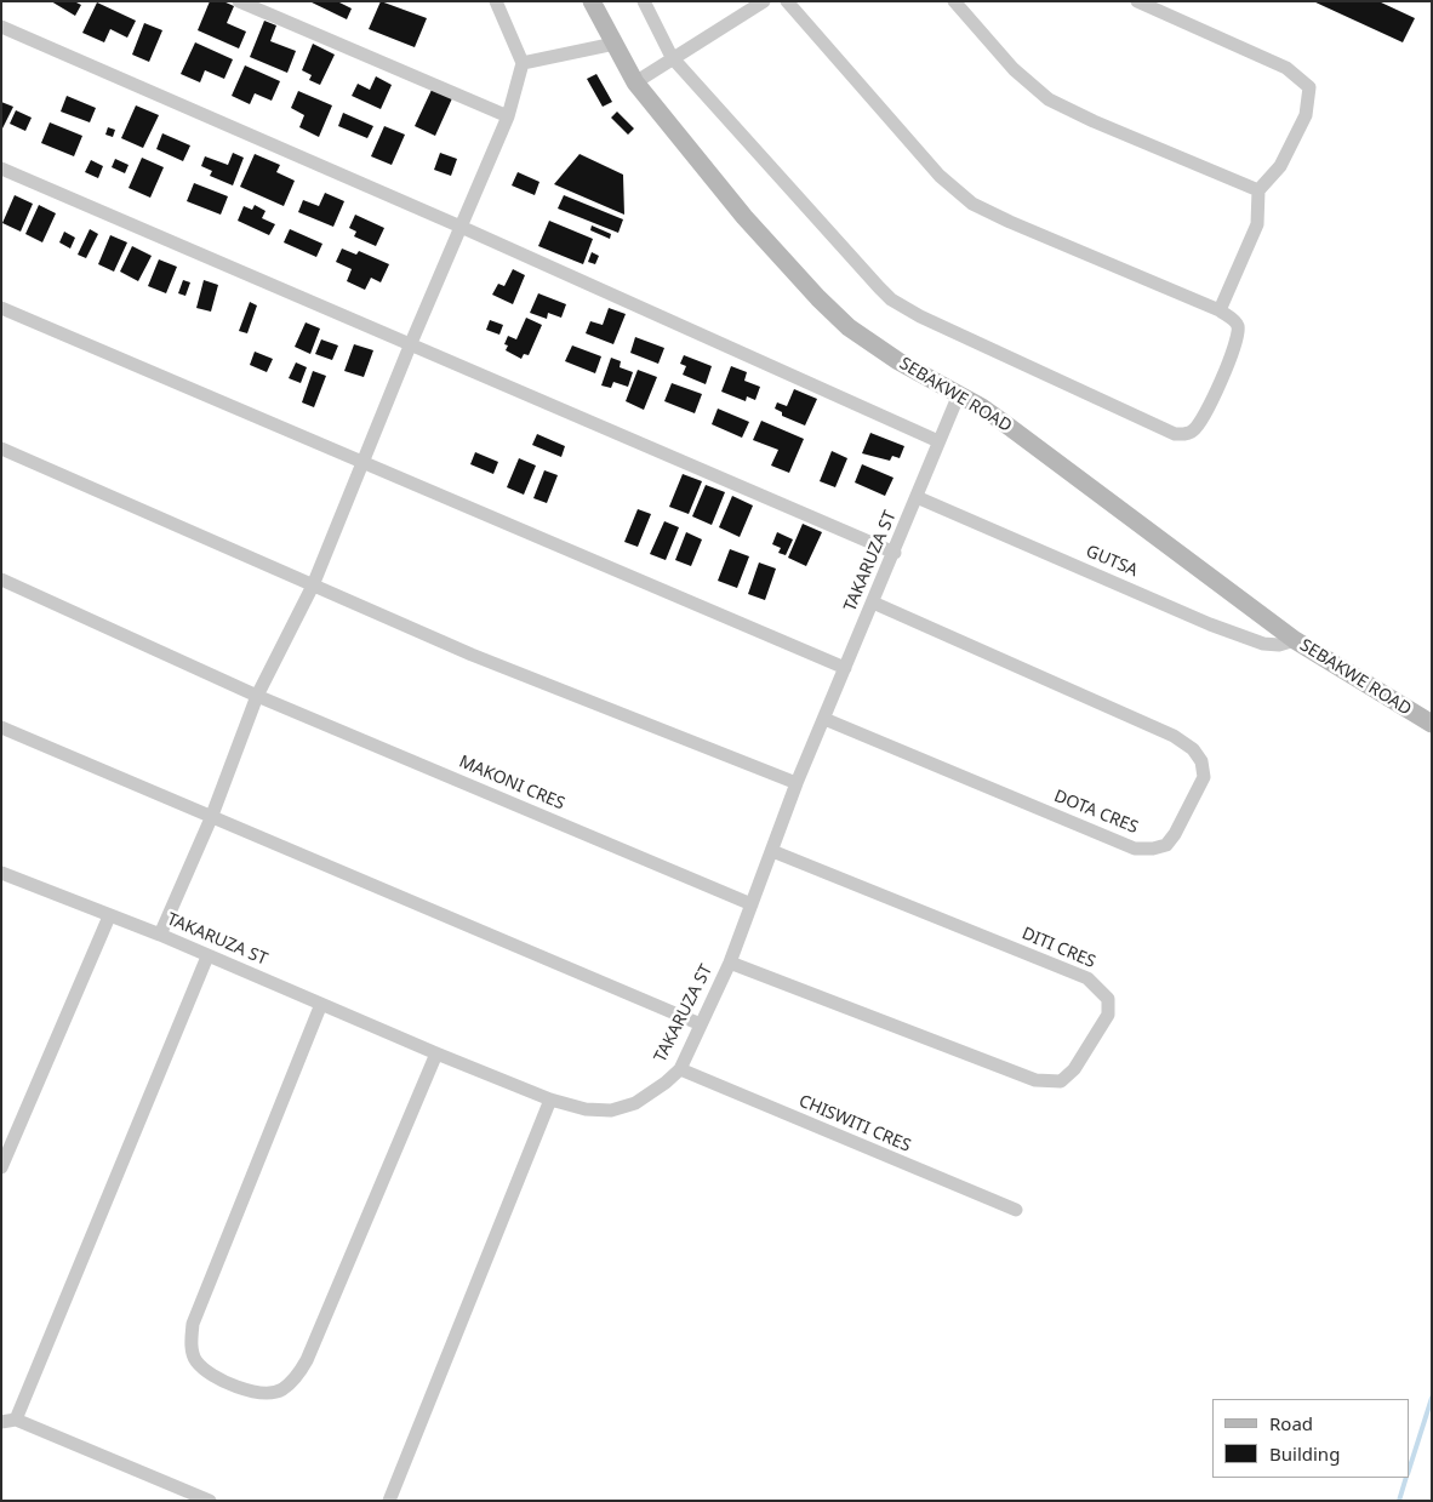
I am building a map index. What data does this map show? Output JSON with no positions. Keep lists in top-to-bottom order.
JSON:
{
  "streets": {
    "street": [
      "SEBAKWE ROAD",
      "TAKARUZA ST",
      "GUTSA",
      "MAKONI CRES",
      "DOTA CRES",
      "DITI CRES",
      "CHISWITI CRES"
    ]
  },
  "crossings": [
    ["SEBAKWE ROAD", "TAKARUZA ST"],
    ["SEBAKWE ROAD", "GUTSA"],
    ["TAKARUZA ST", "GUTSA"],
    ["TAKARUZA ST", "MAKONI CRES"],
    ["TAKARUZA ST", "DOTA CRES"],
    ["TAKARUZA ST", "DITI CRES"],
    ["TAKARUZA ST", "CHISWITI CRES"]
  ],
  "legend": ["Road", "Building"]
}
